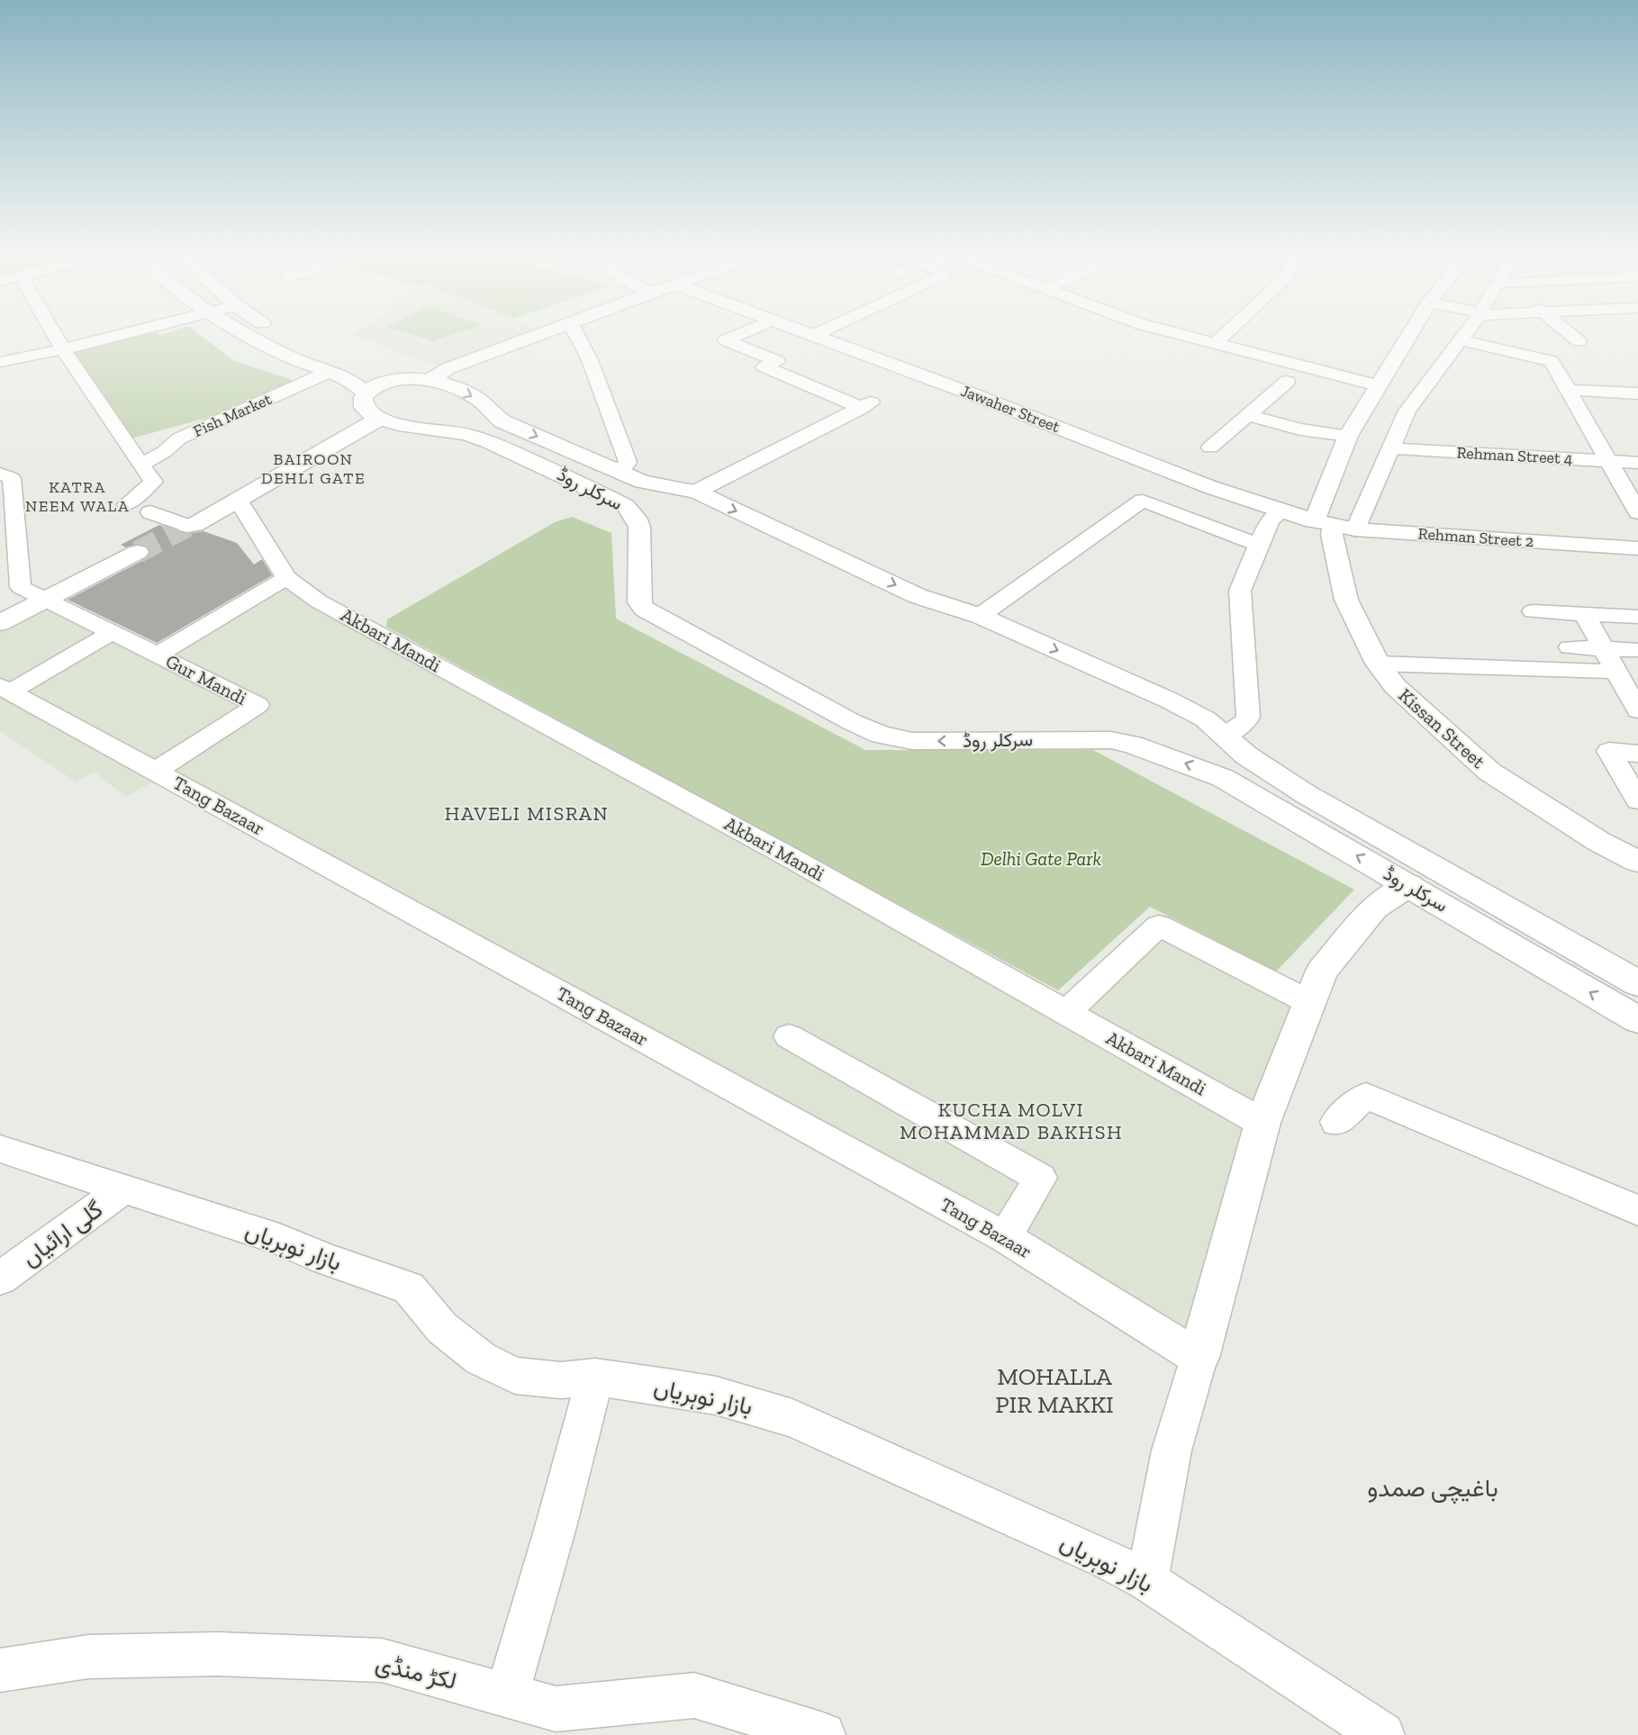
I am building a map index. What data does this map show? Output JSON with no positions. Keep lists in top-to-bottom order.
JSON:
{
  "streets": {
    "main road": [
      "Jawaher Street",
      "سرکلر روڈ",
      "Rehman Street 2",
      "Kissan Street"
    ],
    "street": [
      "Fish Market",
      "Rehman Street 4",
      "Akbari Mandi",
      "Gur Mandi",
      "Tang Bazaar",
      "گلی ارائیاں",
      "بازار نوہریاں",
      "لکڑ منڈی"
    ]
  },
  "crossings": [
    ["Jawaher Street", "Rehman Street 2"],
    ["Jawaher Street", "Kissan Street"],
    ["Rehman Street 2", "Kissan Street"],
    ["Gur Mandi", "Tang Bazaar"],
    ["گلی ارائیاں", "بازار نوہریاں"]
  ],
  "districts": [
    "BAIROON DEHLI GATE",
    "KATRA NEEM WALA",
    "HAVELI MISRAN",
    "KUCHA MOLVI MOHAMMAD BAKHSH",
    "MOHALLA PIR MAKKI",
    "باغیچی صمدو"
  ],
  "parks": ["Delhi Gate Park"]
}
